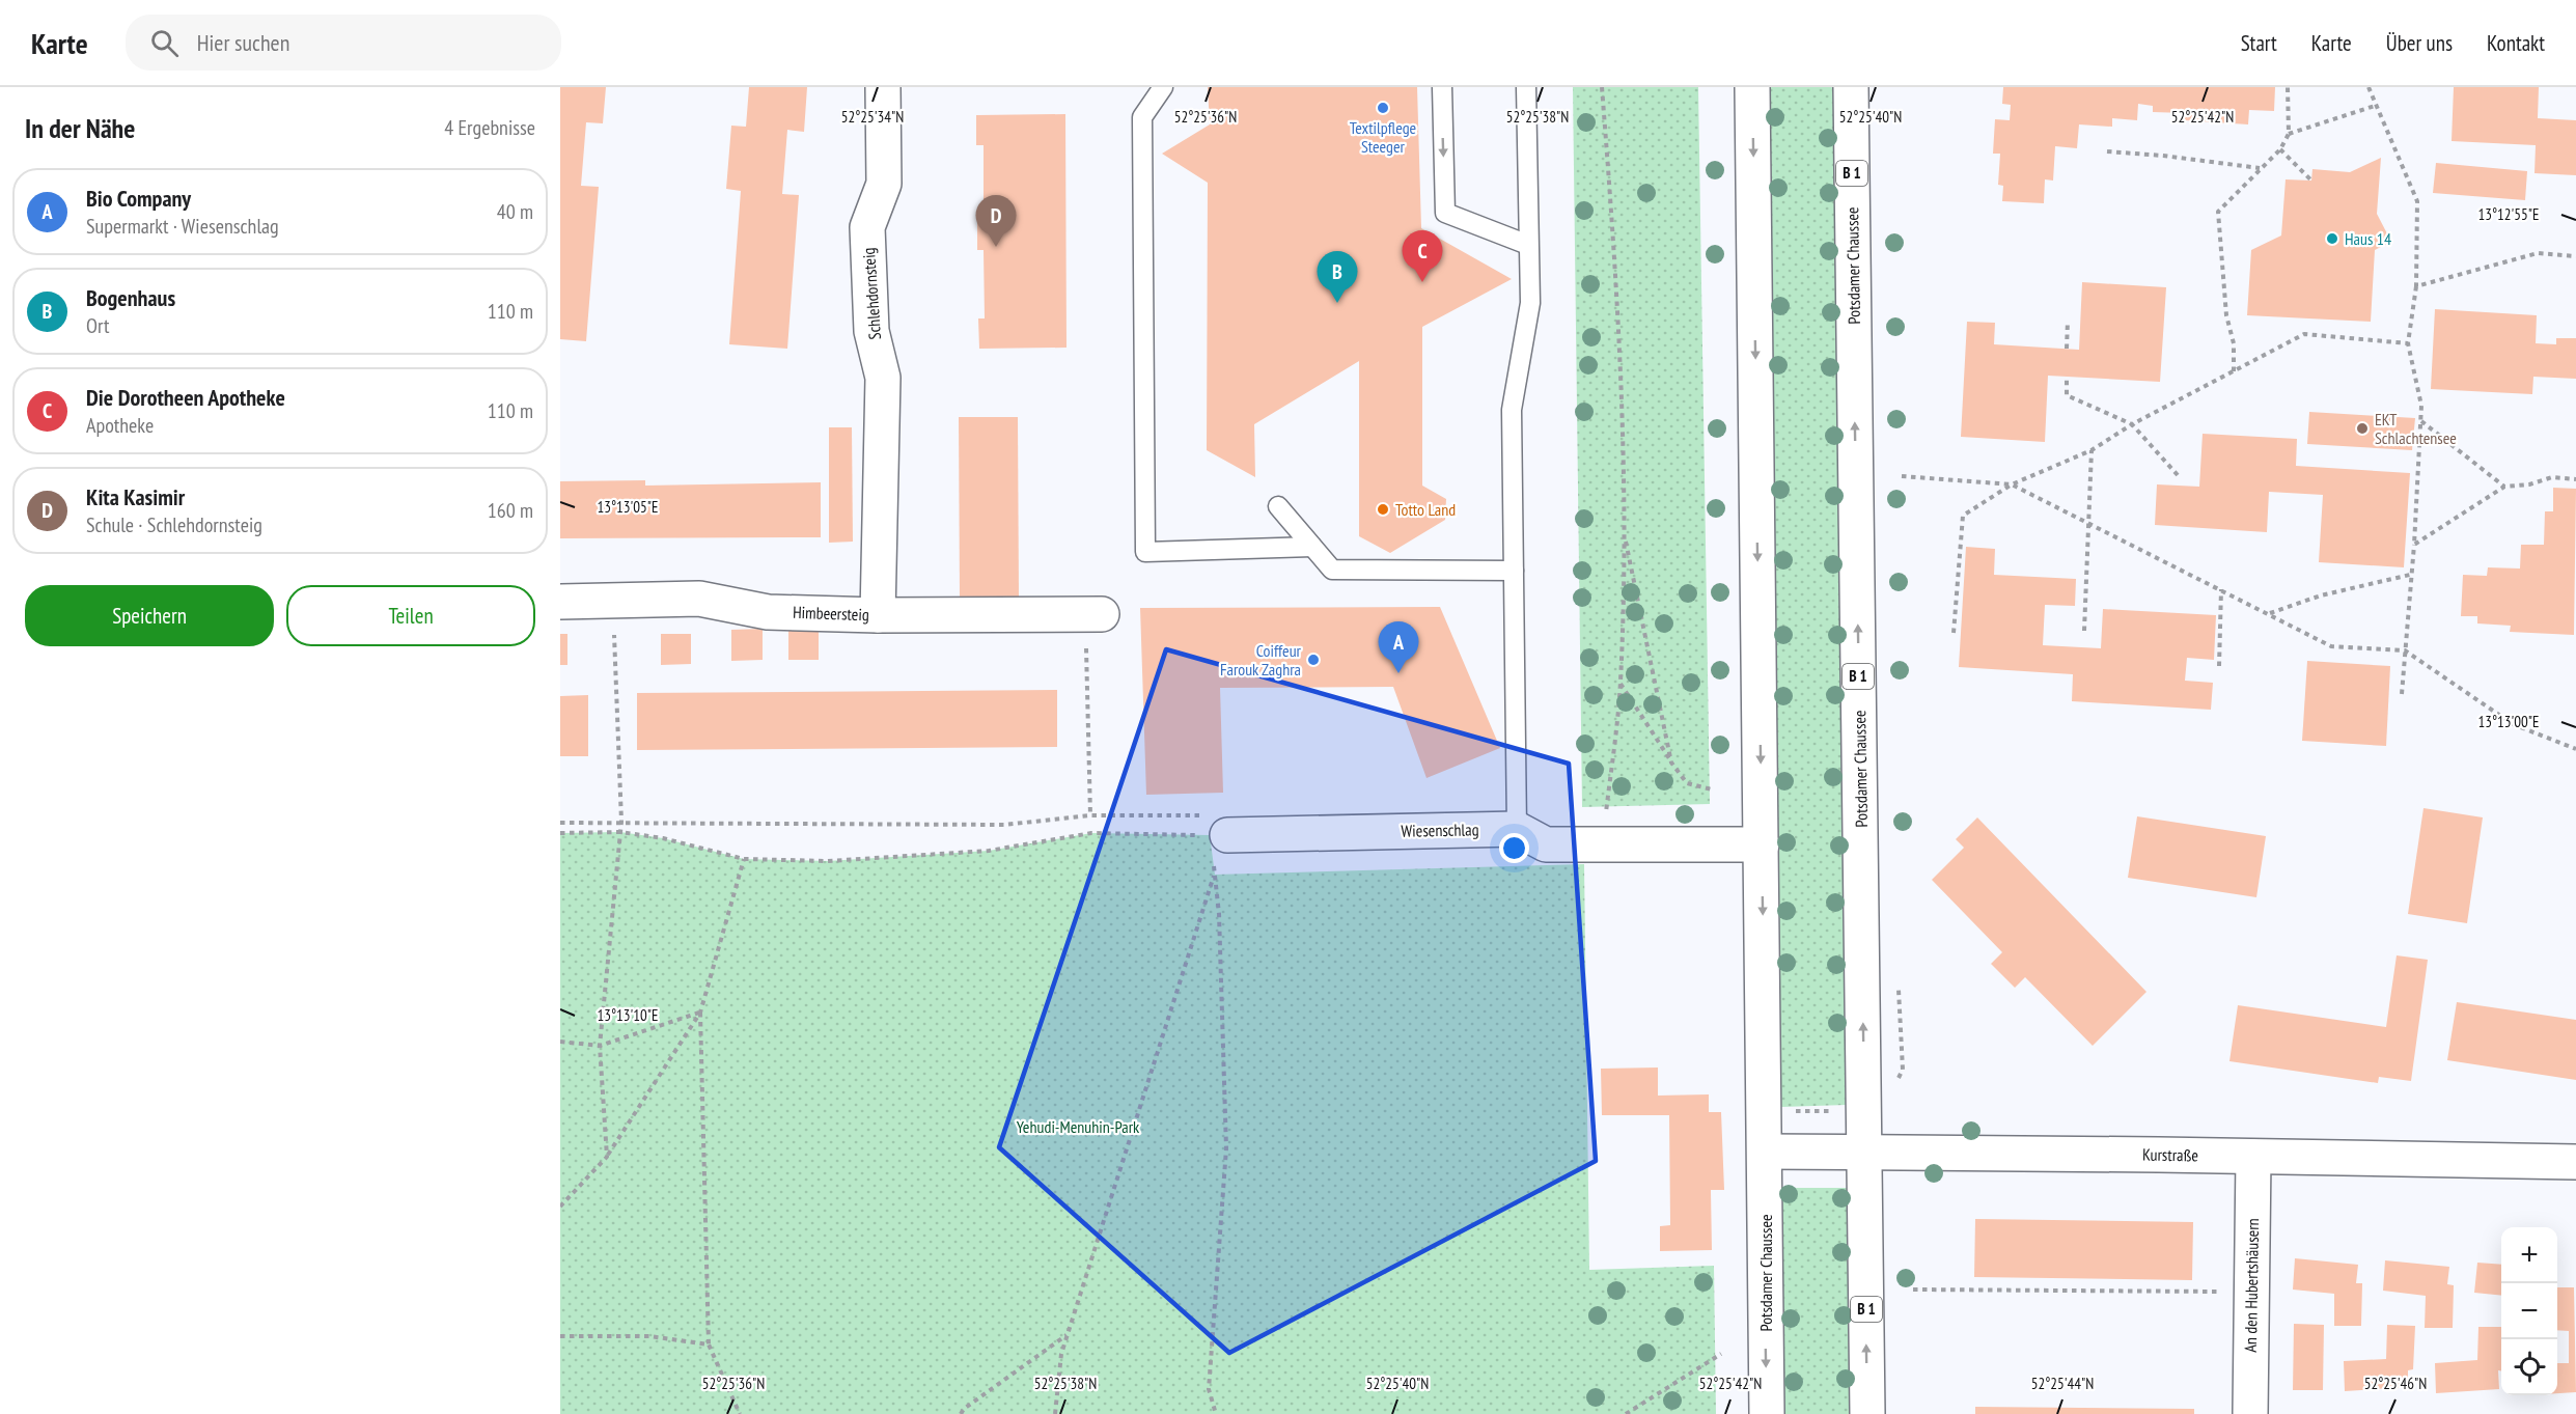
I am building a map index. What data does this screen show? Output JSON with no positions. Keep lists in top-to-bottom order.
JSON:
{
  "streets": {
    "street": [
      "B 1",
      "Potsdamer Chaussee",
      "Schlehdornsteig",
      "Himbeersteig",
      "Wiesenschlag",
      "Kurstraße",
      "An den Hubertshäusern"
    ]
  },
  "crossings": [
    ["Potsdamer Chaussee", "Wiesenschlag"],
    ["Potsdamer Chaussee", "Kurstraße"],
    ["Schlehdornsteig", "Himbeersteig"],
    ["Kurstraße", "An den Hubertshäusern"]
  ],
  "parks": ["Yehudi-Menuhin-Park"],
  "places": [
    "Textilpflege Steeger",
    "Haus 14",
    "EKT Schlachtensee",
    "Totto Land",
    "Coiffeur Farouk Zaghra"
  ],
  "page": {
    "header": "Karte",
    "search": "Hier suchen",
    "nav": [
      "Start",
      "Karte",
      "Über uns",
      "Kontakt"
    ],
    "heading": ["In der Nähe", "4 Ergebnisse"],
    "list": [
      {
        "mark": "A",
        "name": "Bio Company",
        "note": "Supermarkt · Wiesenschlag",
        "value": "40 m"
      },
      {
        "mark": "B",
        "name": "Bogenhaus",
        "note": "Ort",
        "value": "110 m"
      },
      {
        "mark": "C",
        "name": "Die Dorotheen Apotheke",
        "note": "Apotheke",
        "value": "110 m"
      },
      {
        "mark": "D",
        "name": "Kita Kasimir",
        "note": "Schule · Schlehdornsteig",
        "value": "160 m"
      }
    ],
    "pins": [
      "D",
      "C",
      "B",
      "A"
    ],
    "buttons": ["Speichern", "Teilen"],
    "map_buttons": ["+", "−"]
  },
  "coordinates": [
    "52°25'34\"N",
    "52°25'36\"N",
    "52°25'38\"N",
    "52°25'40\"N",
    "52°25'42\"N",
    "13°12'55\"E",
    "13°13'05\"E",
    "13°13'00\"E",
    "13°13'10\"E",
    "52°25'44\"N",
    "52°25'46\"N"
  ]
}
